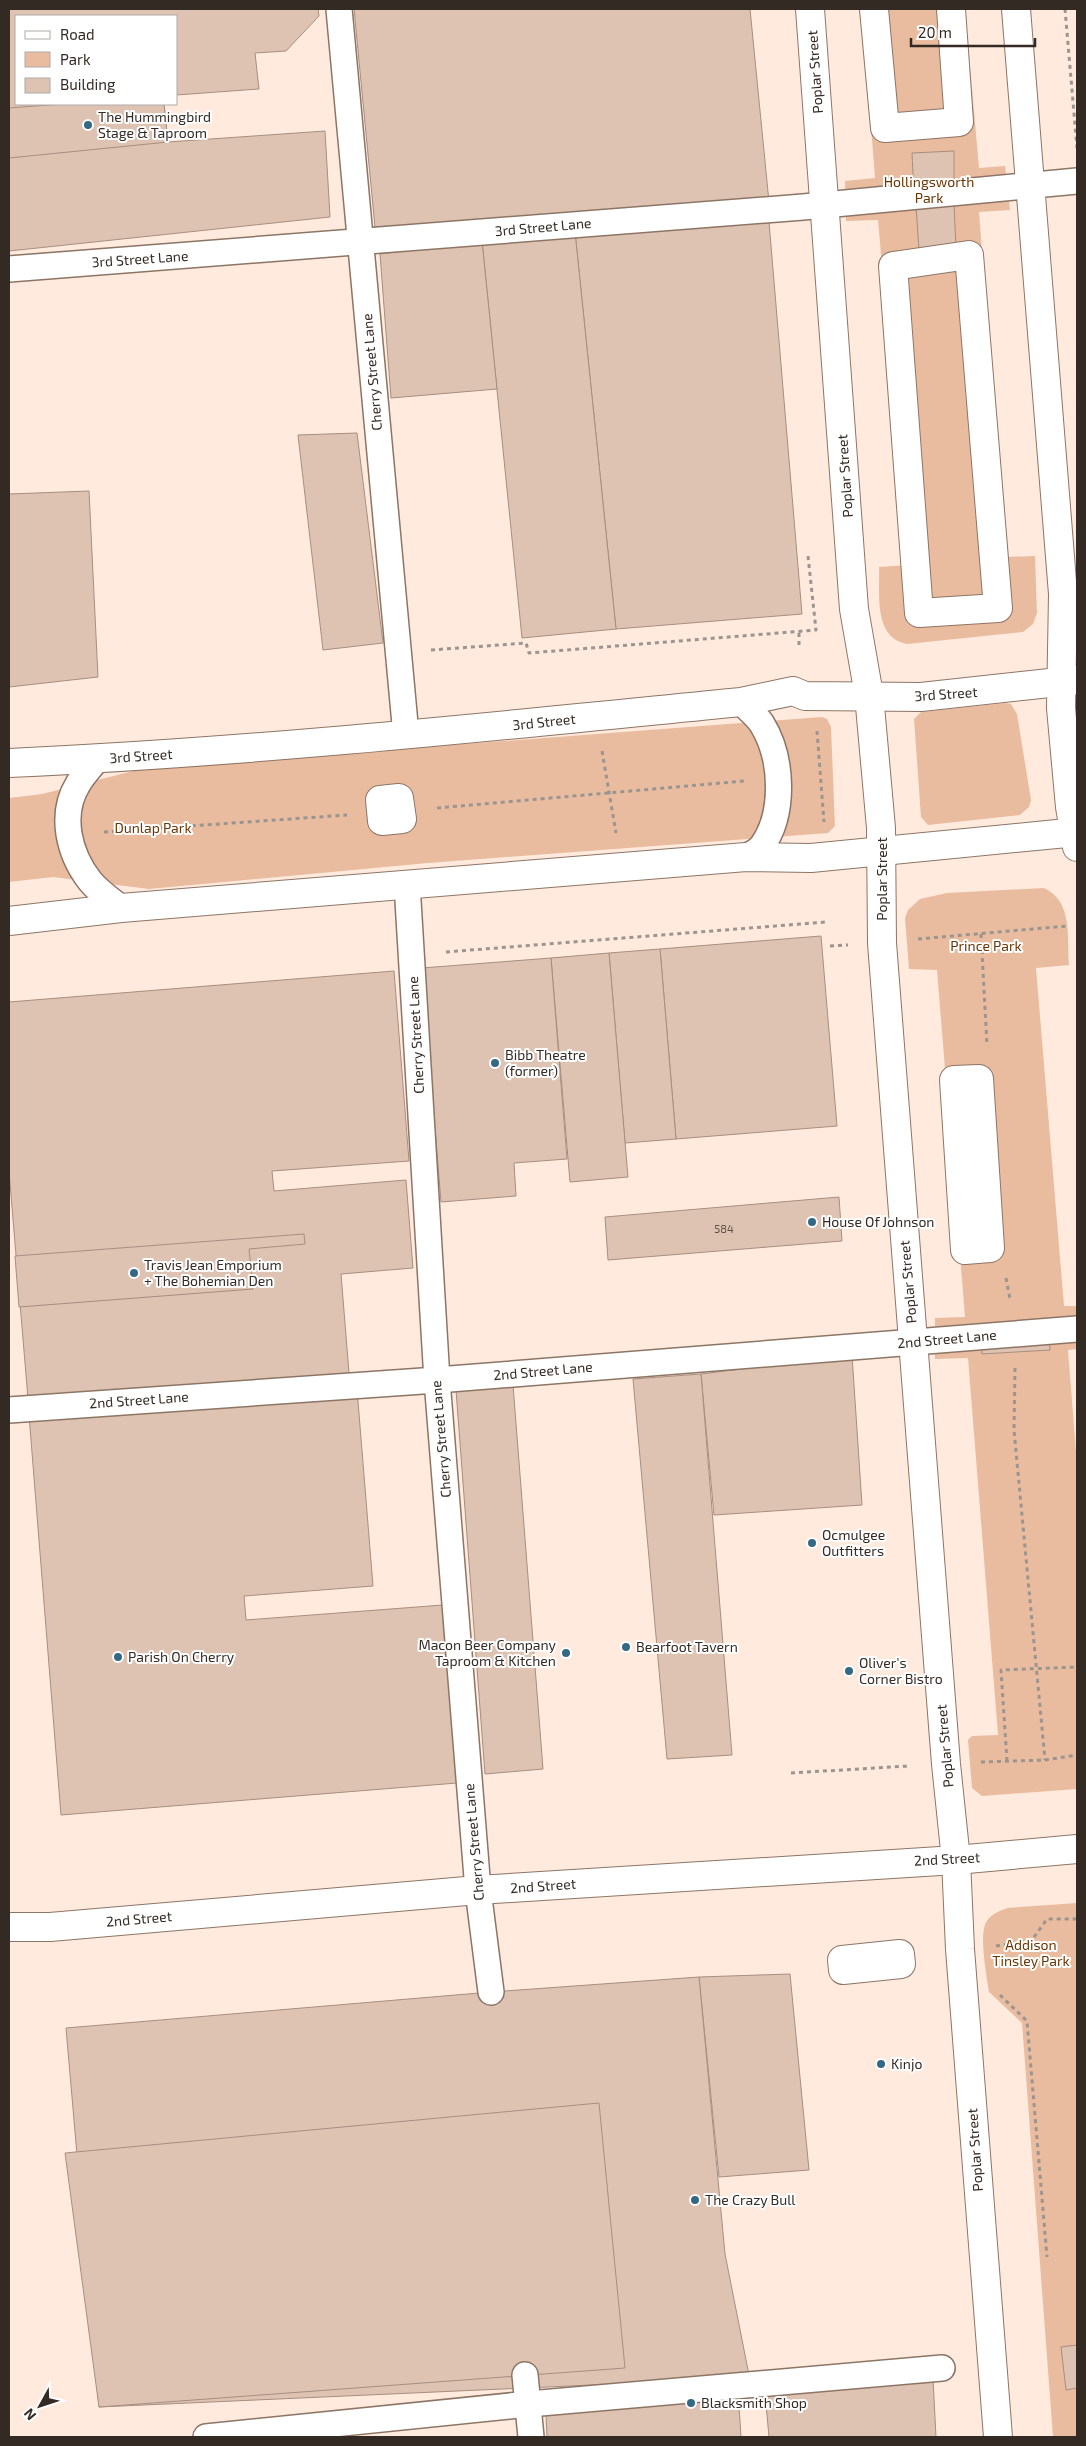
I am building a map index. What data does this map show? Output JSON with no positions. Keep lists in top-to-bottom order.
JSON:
{
  "streets": {
    "street": ["Poplar Street", "3rd Street", "2nd Street"],
    "lane": ["3rd Street Lane", "Cherry Street Lane", "2nd Street Lane"]
  },
  "crossings": [
    ["Poplar Street", "3rd Street Lane"],
    ["Poplar Street", "3rd Street"],
    ["Poplar Street", "2nd Street Lane"],
    ["Poplar Street", "2nd Street"],
    ["3rd Street Lane", "Cherry Street Lane"],
    ["Cherry Street Lane", "3rd Street"],
    ["Cherry Street Lane", "2nd Street Lane"],
    ["Cherry Street Lane", "2nd Street"]
  ],
  "parks": [
    "Hollingsworth Park",
    "Dunlap Park",
    "Prince Park",
    "Addison Tinsley Park"
  ],
  "places": [
    "The Hummingbird Stage & Taproom",
    "Bibb Theatre (former)",
    "House Of Johnson",
    "Travis Jean Emporium + The Bohemian Den",
    "Ocmulgee Outfitters",
    "Bearfoot Tavern",
    "Macon Beer Company Taproom & Kitchen",
    "Parish On Cherry",
    "Oliver's Corner Bistro",
    "Kinjo",
    "The Crazy Bull",
    "Blacksmith Shop"
  ],
  "house_numbers": ["584"],
  "legend": ["Road", "Park", "Building"],
  "scale_bar": "20 m",
  "north": "bottom left"
}
